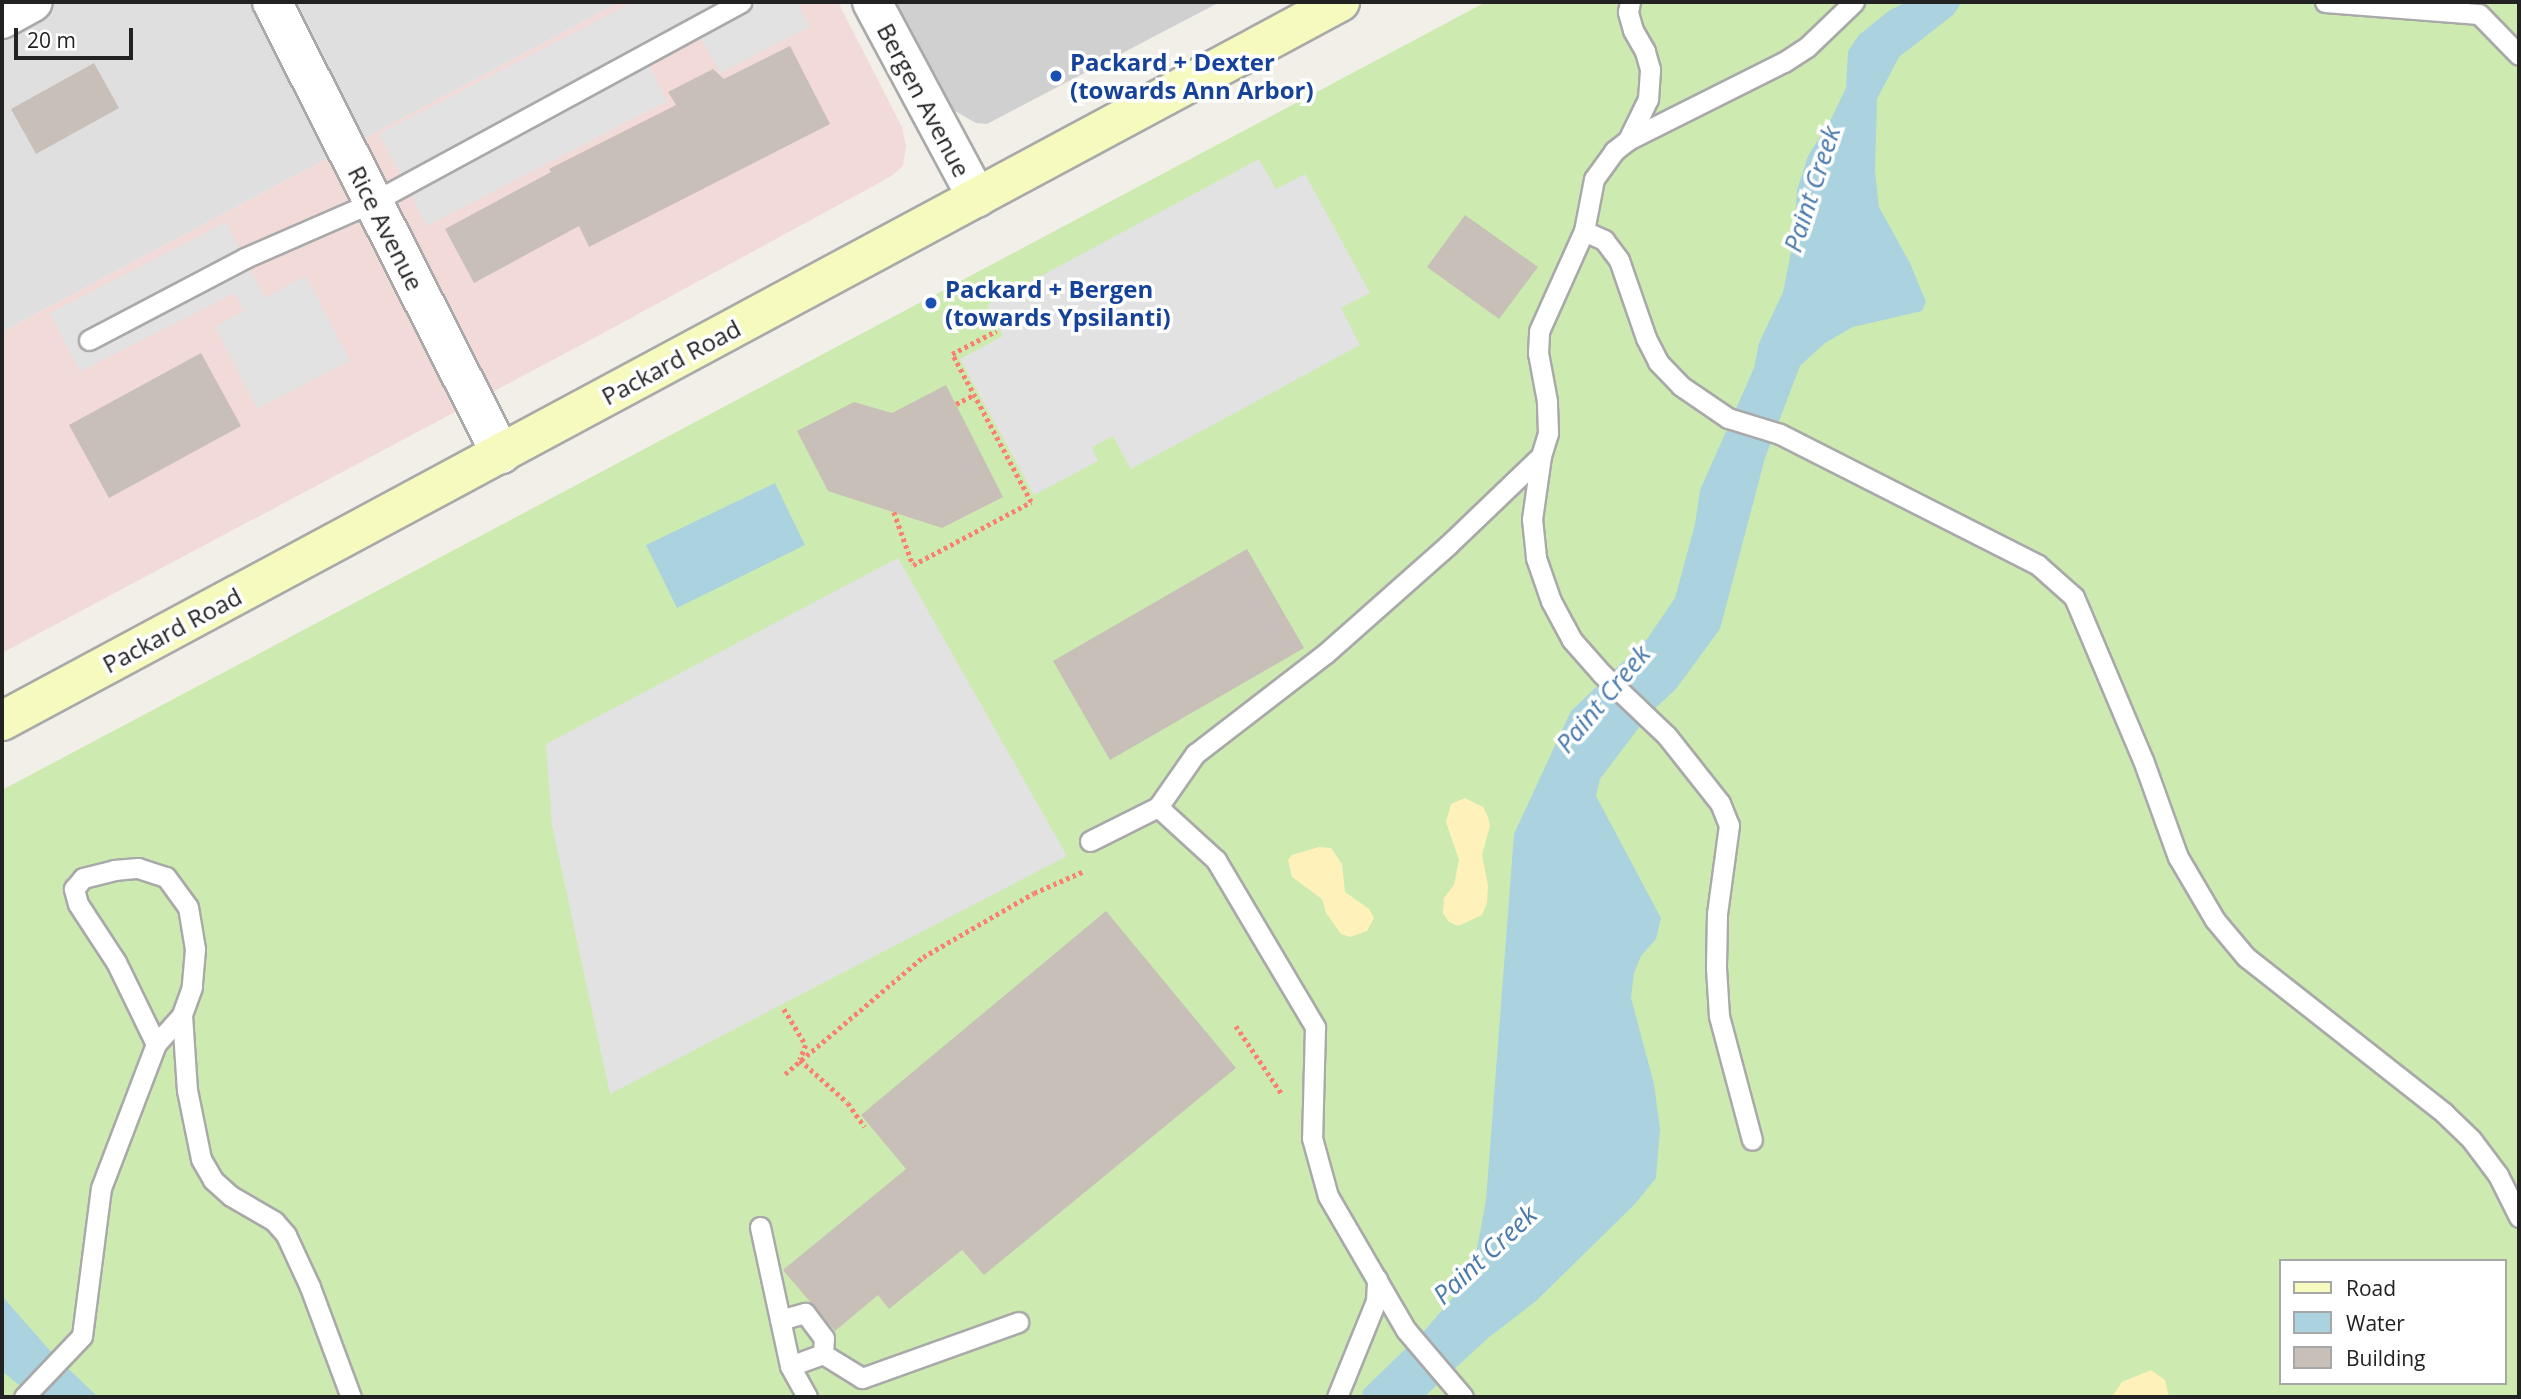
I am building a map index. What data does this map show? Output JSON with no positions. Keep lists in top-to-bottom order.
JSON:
{
  "streets": {
    "main road": ["Packard Road"],
    "street": ["Bergen Avenue", "Rice Avenue"]
  },
  "crossings": [
    ["Bergen Avenue", "Packard Road"],
    ["Rice Avenue", "Packard Road"]
  ],
  "water": ["Paint Creek"],
  "places": ["Packard + Dexter (towards Ann Arbor)", "Packard + Bergen (towards Ypsilanti)"],
  "legend": ["Road", "Water", "Building"],
  "scale_bar": "20 m"
}
